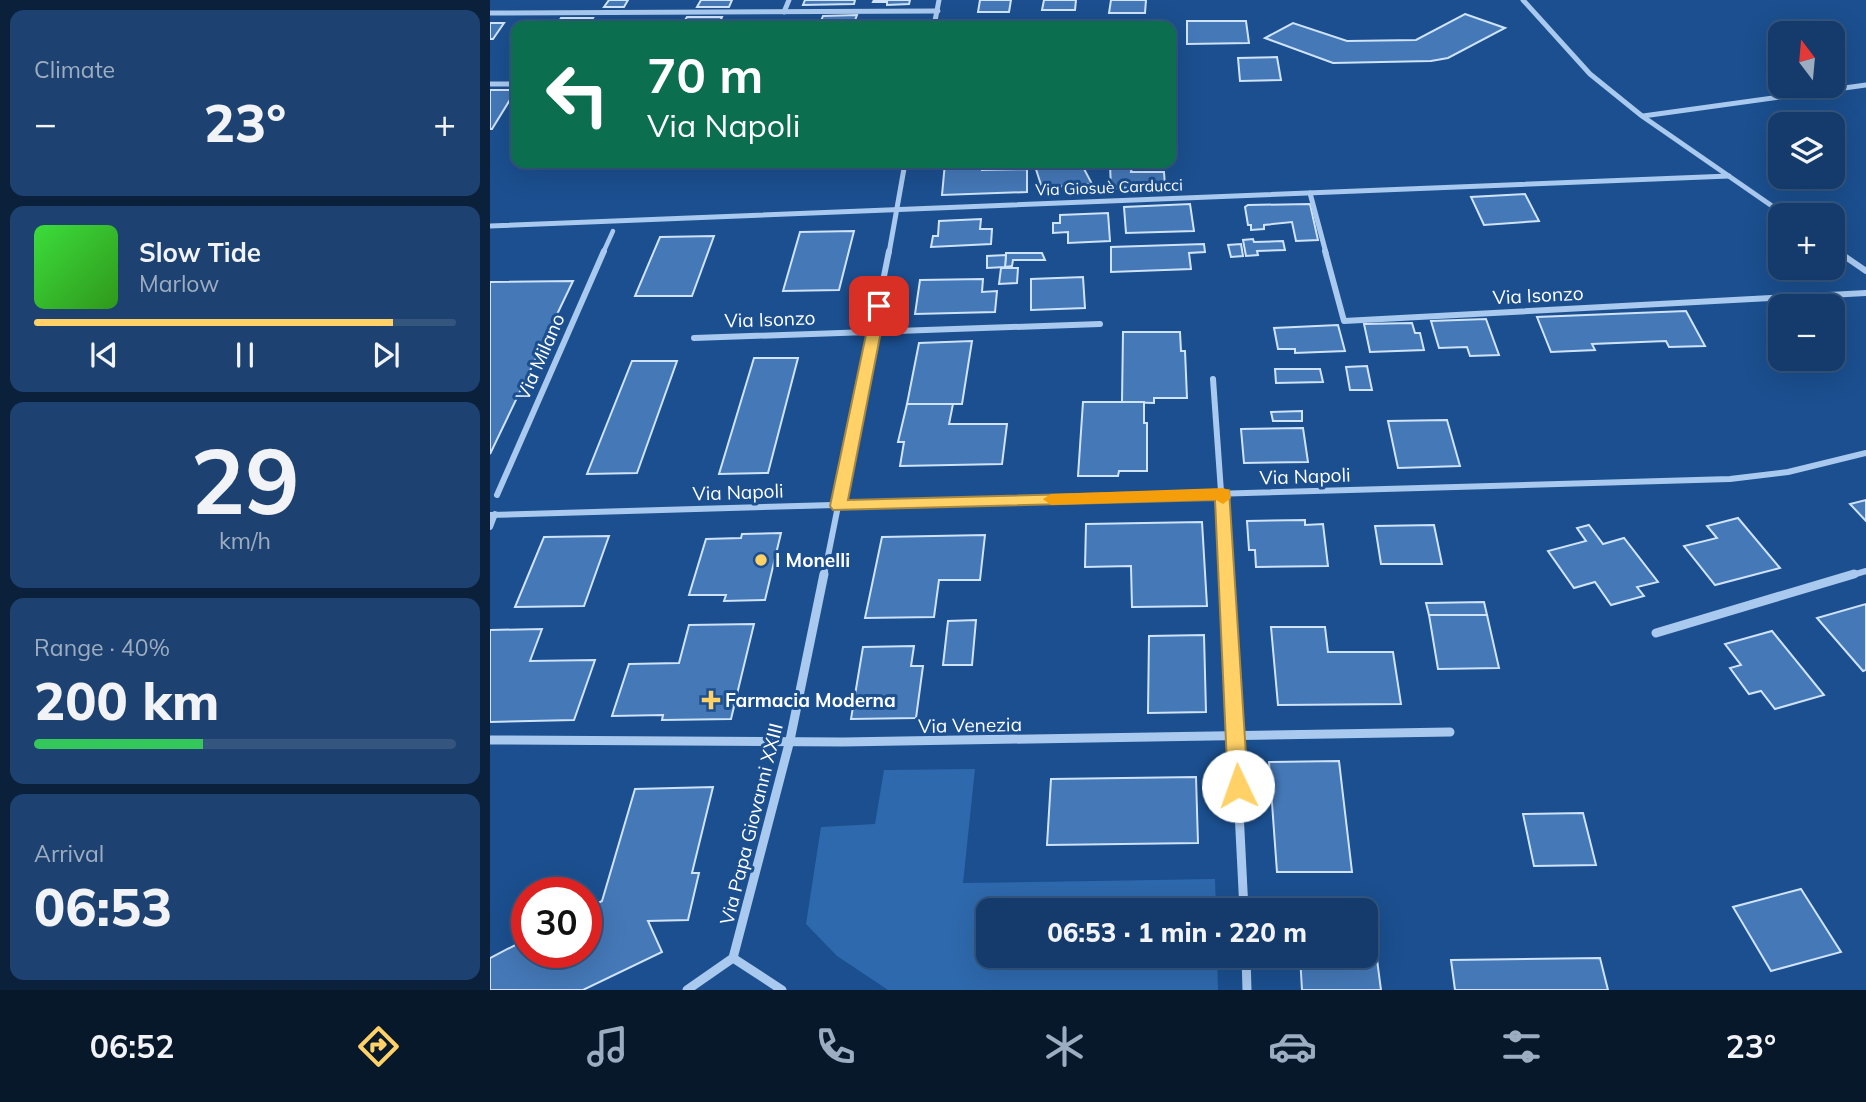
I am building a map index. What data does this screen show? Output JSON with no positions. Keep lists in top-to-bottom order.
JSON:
{
  "streets": {
    "street": [
      "Via Giosuè Carducci",
      "Via Isonzo",
      "Via Milano",
      "Via Napoli",
      "Via Venezia",
      "Via Papa Giovanni XXIII"
    ]
  },
  "crossings": [
    ["Via Giosuè Carducci", "Via Isonzo"],
    ["Via Giosuè Carducci", "Via Papa Giovanni XXIII"],
    ["Via Isonzo", "Via Papa Giovanni XXIII"],
    ["Via Napoli", "Via Papa Giovanni XXIII"],
    ["Via Venezia", "Via Papa Giovanni XXIII"]
  ],
  "places": {
    "other": ["I Monelli"],
    "health": ["Farmacia Moderna"]
  },
  "north": "top",
  "page": {
    "tile": [
      "Climate",
      ["29", "km/h"],
      ["Range · 40%", "200 km"],
      ["Arrival", "06:53"]
    ],
    "map_buttons": ["+", "−"],
    "turn": ["70 m", "Via Napoli"],
    "heat": ["−", "23°", "+"],
    "song": ["Slow Tide", "Marlow"],
    "limit": "30",
    "trip": "06:53 · 1 min · 220 m",
    "tabs": ["06:52", "23°"]
  }
}
